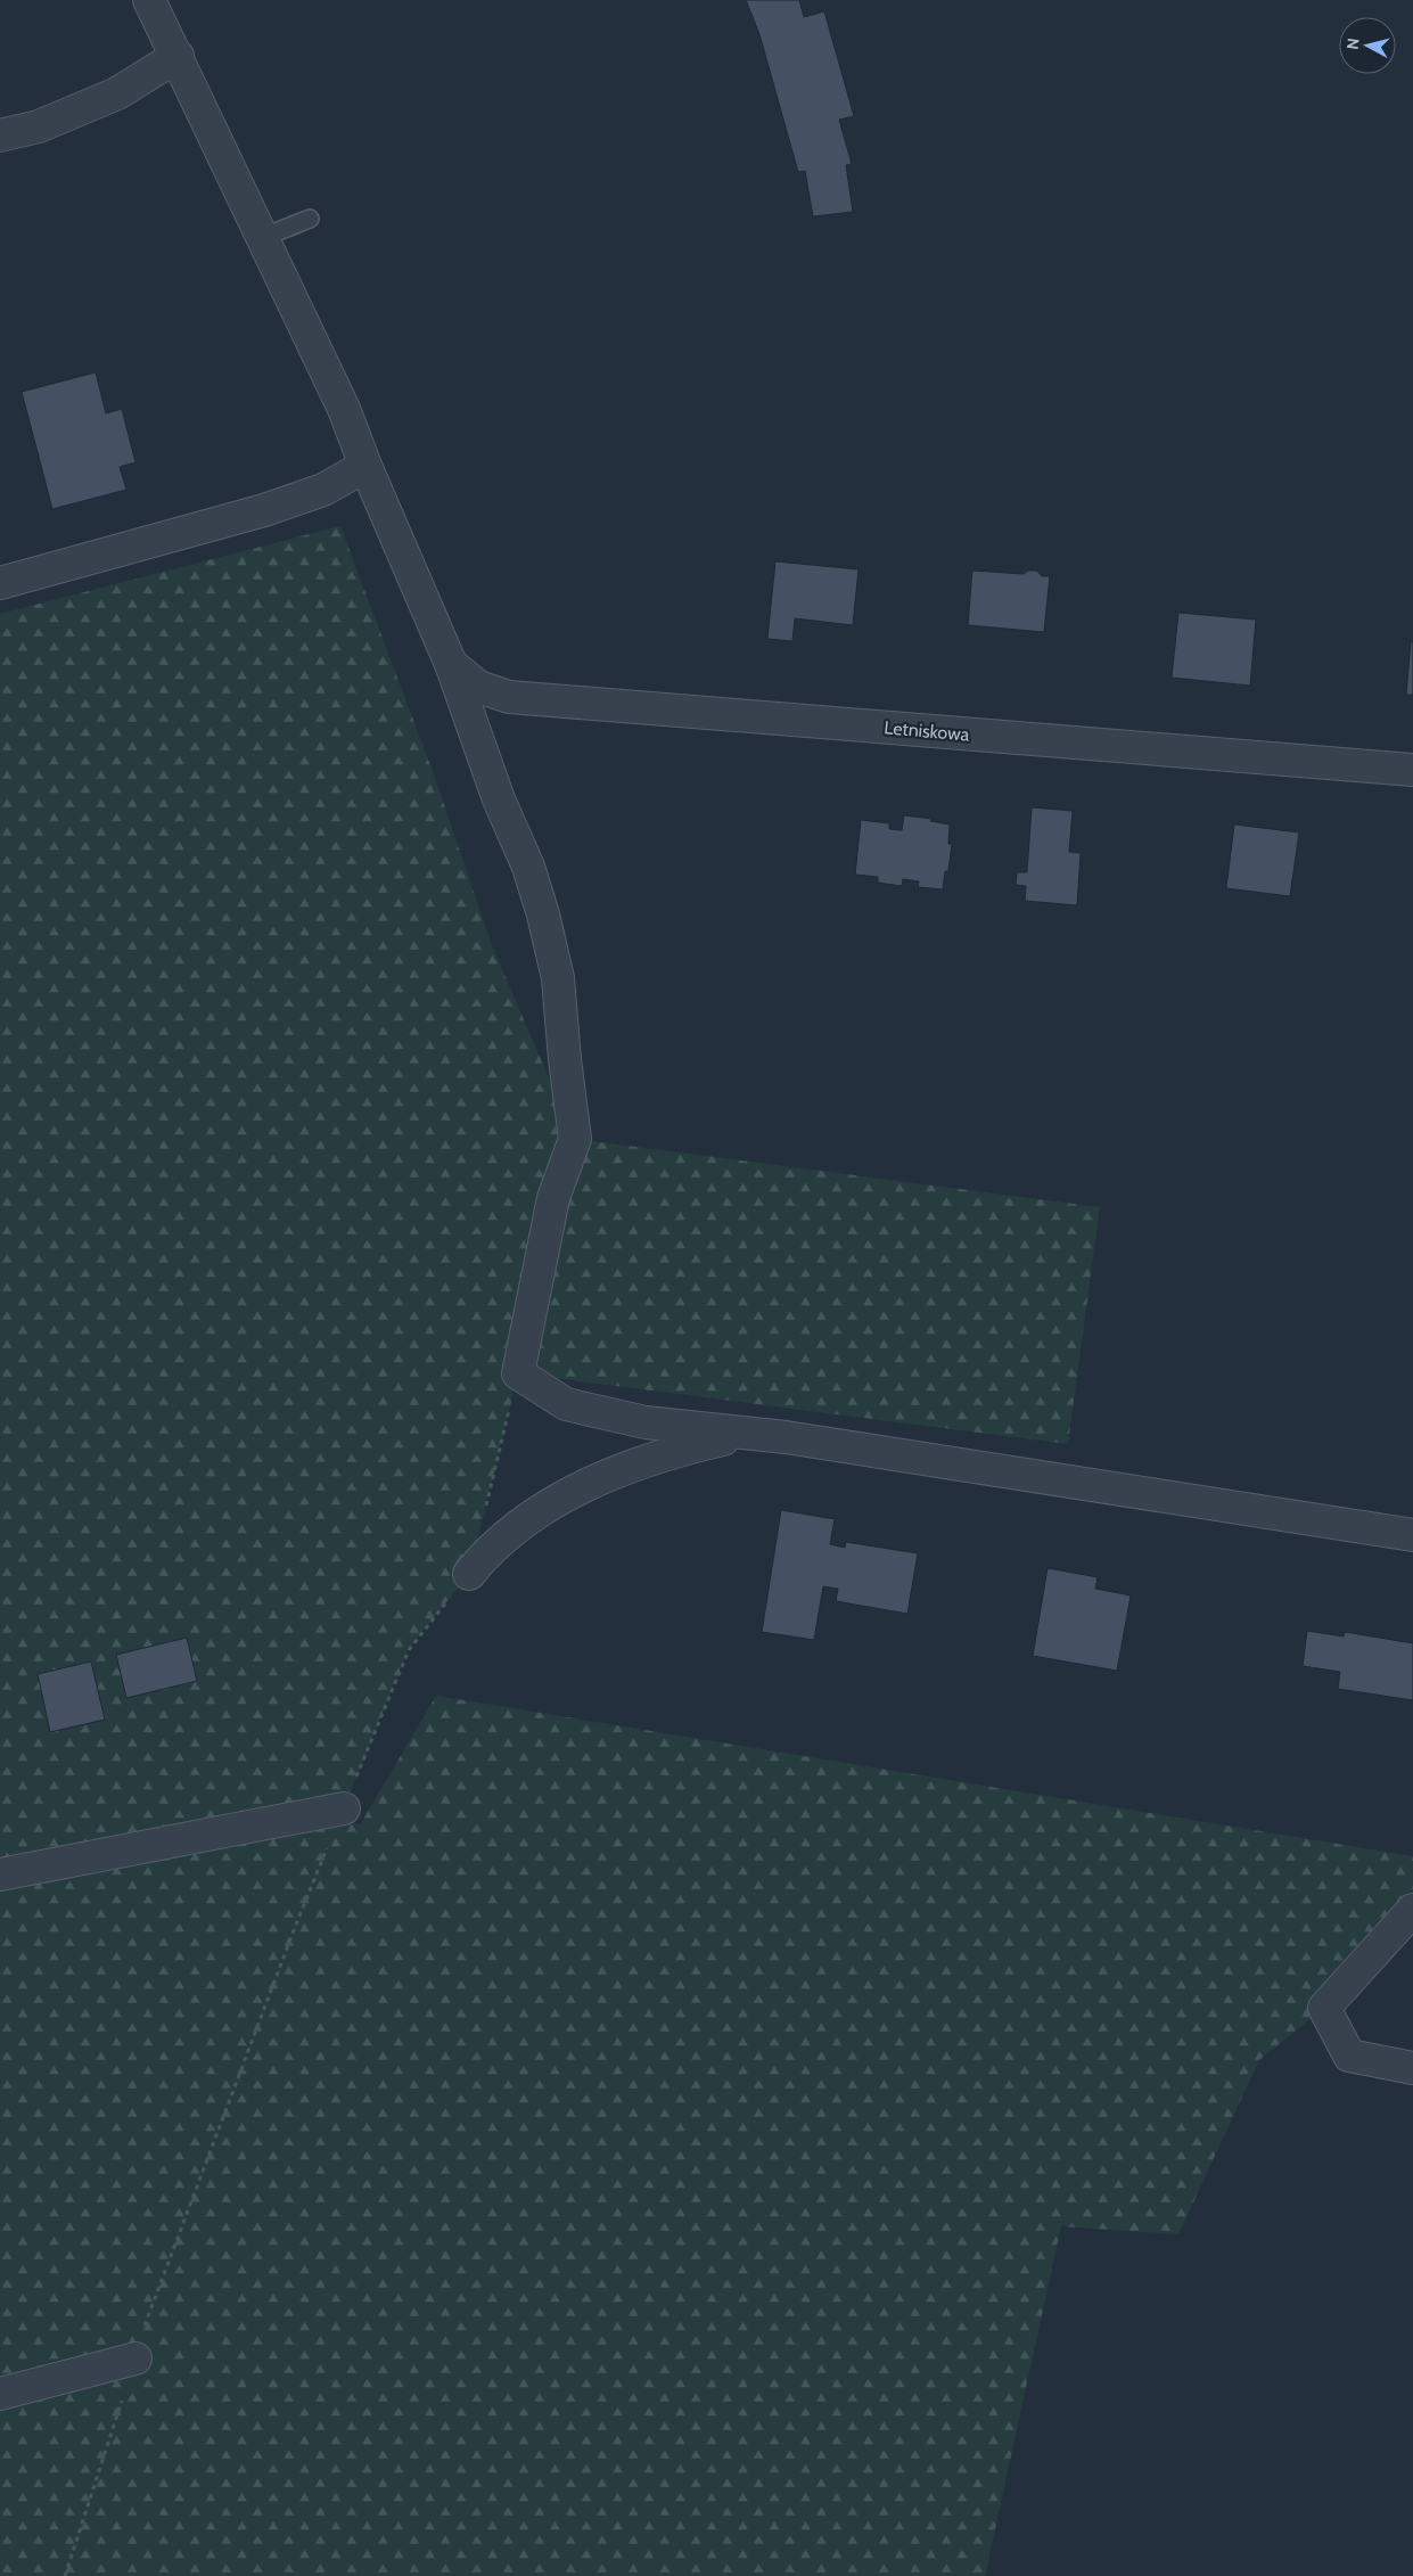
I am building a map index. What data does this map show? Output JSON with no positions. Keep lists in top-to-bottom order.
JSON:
{
  "streets": {
    "street": ["Letniskowa"]
  },
  "north": "left"
}
